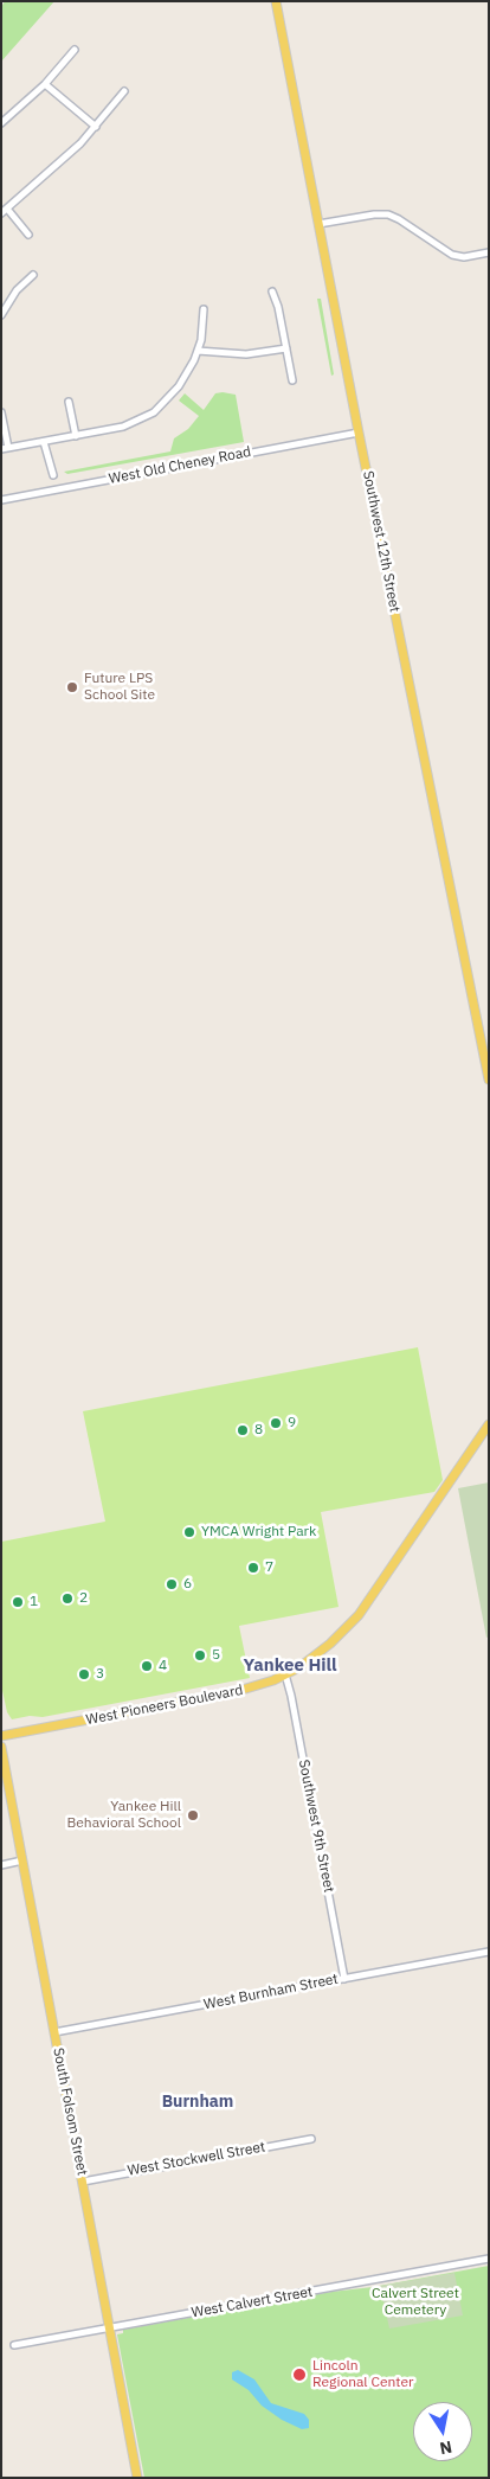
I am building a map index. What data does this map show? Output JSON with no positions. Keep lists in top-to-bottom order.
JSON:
{
  "streets": {
    "main road": ["Southwest 12th Street", "West Pioneers Boulevard", "South Folsom Street"],
    "street": [
      "West Old Cheney Road",
      "Southwest 9th Street",
      "West Burnham Street",
      "West Stockwell Street",
      "West Calvert Street"
    ]
  },
  "crossings": [
    ["West Old Cheney Road", "Southwest 12th Street"],
    ["West Pioneers Boulevard", "Southwest 9th Street"],
    ["Southwest 9th Street", "West Burnham Street"],
    ["West Burnham Street", "South Folsom Street"],
    ["South Folsom Street", "West Stockwell Street"],
    ["South Folsom Street", "West Calvert Street"]
  ],
  "districts": ["Yankee Hill", "Burnham"],
  "parks": ["Calvert Street Cemetery"],
  "places": [
    "Future LPS School Site",
    "9",
    "8",
    "YMCA Wright Park",
    "7",
    "6",
    "2",
    "1",
    "5",
    "4",
    "3",
    "Yankee Hill Behavioral School",
    "Lincoln Regional Center"
  ],
  "north": "bottom"
}
